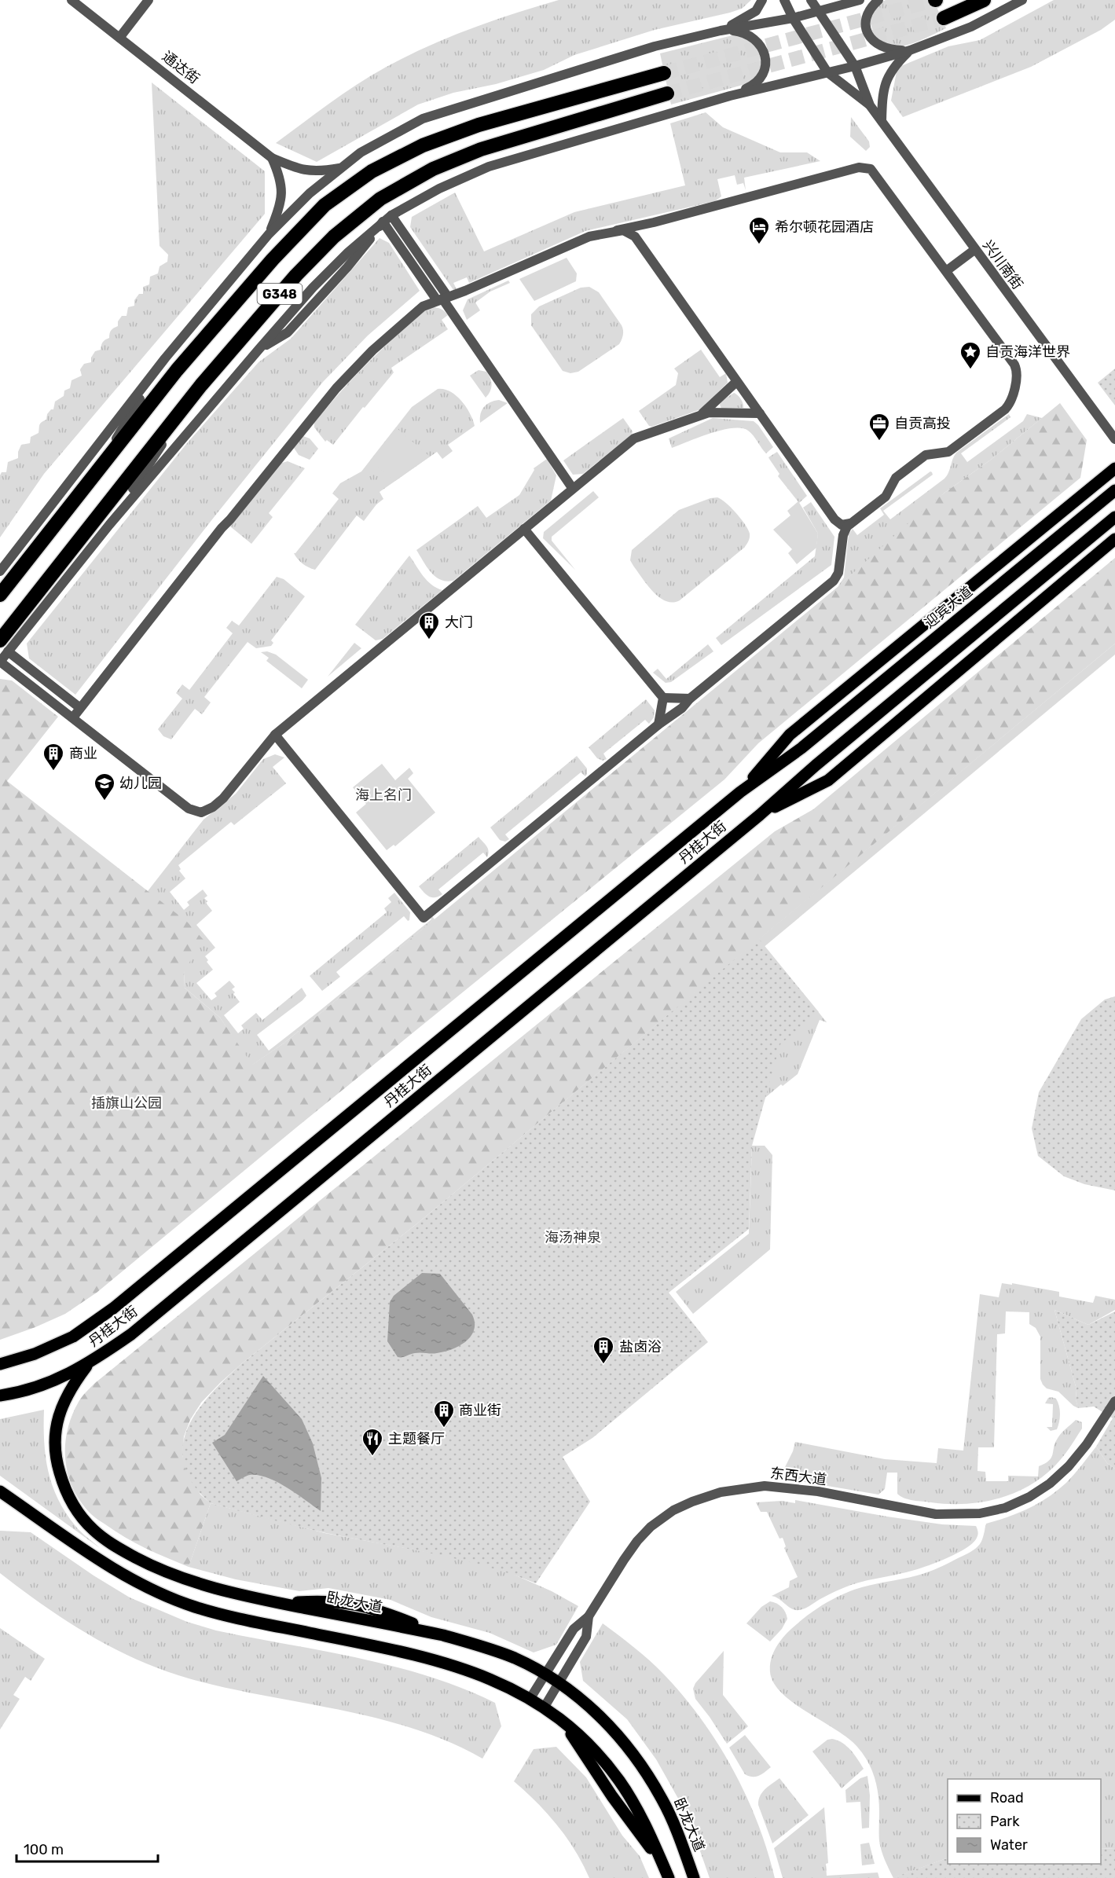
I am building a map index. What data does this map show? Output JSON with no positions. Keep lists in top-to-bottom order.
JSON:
{
  "streets": {
    "highway": ["G348"],
    "main road": ["迎宾大道", "丹桂大街", "卧龙大道"],
    "street": ["通达街", "兴川南街", "东西大道"]
  },
  "crossings": [
    ["迎宾大道", "丹桂大街"],
    ["丹桂大街", "卧龙大道"],
    ["东西大道", "卧龙大道"]
  ],
  "parks": ["海上名门", "插旗山公园", "海汤神泉"],
  "places": {
    "hotel": ["希尔顿花园酒店"],
    "place": ["自贡海洋世界"],
    "office": ["自贡高投"],
    "building": [
      "大门",
      "商业",
      "盐卤浴",
      "商业街"
    ],
    "school or university": ["幼儿园"],
    "restaurant": ["主题餐厅"]
  },
  "legend": ["Road", "Park", "Water"],
  "scale_bar": "100 m"
}
